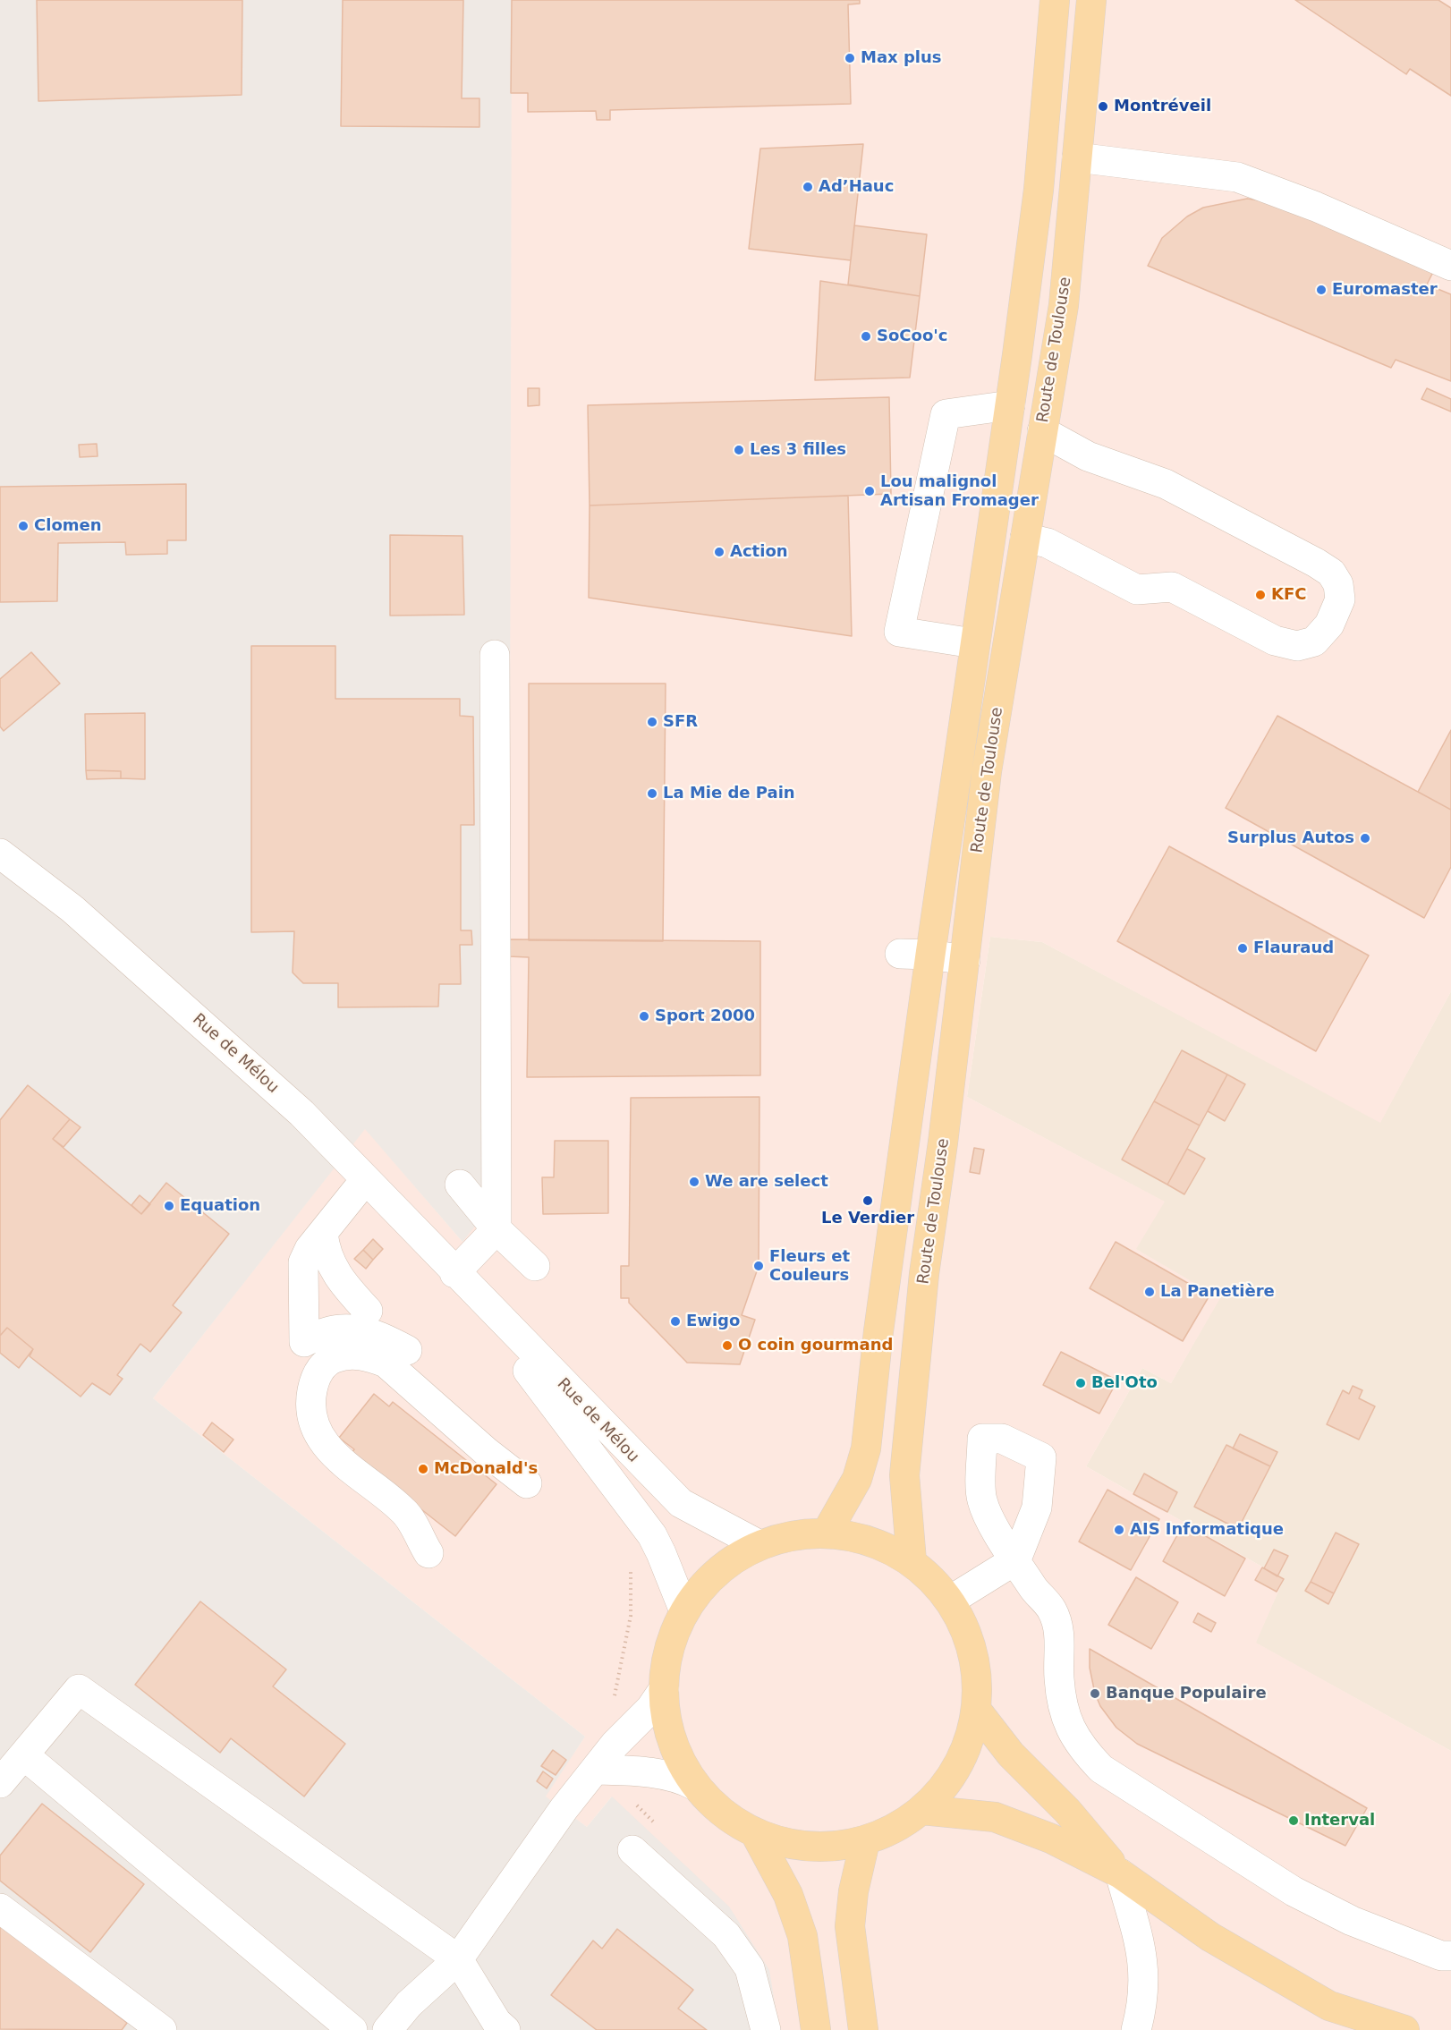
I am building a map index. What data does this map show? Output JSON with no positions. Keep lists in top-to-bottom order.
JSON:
{
  "streets": {
    "main road": ["Route de Toulouse"],
    "street": ["Rue de Mélou"]
  },
  "places": [
    "Max plus",
    "Montréveil",
    "Ad’Hauc",
    "Euromaster",
    "SoCoo'c",
    "Les 3 filles",
    "Lou malignol Artisan Fromager",
    "Clomen",
    "Action",
    "KFC",
    "SFR",
    "La Mie de Pain",
    "Surplus Autos",
    "Flauraud",
    "Sport 2000",
    "We are select",
    "Le Verdier",
    "Equation",
    "Fleurs et Couleurs",
    "La Panetière",
    "Ewigo",
    "O coin gourmand",
    "Bel'Oto",
    "McDonald's",
    "AIS Informatique",
    "Banque Populaire",
    "Interval"
  ]
}
